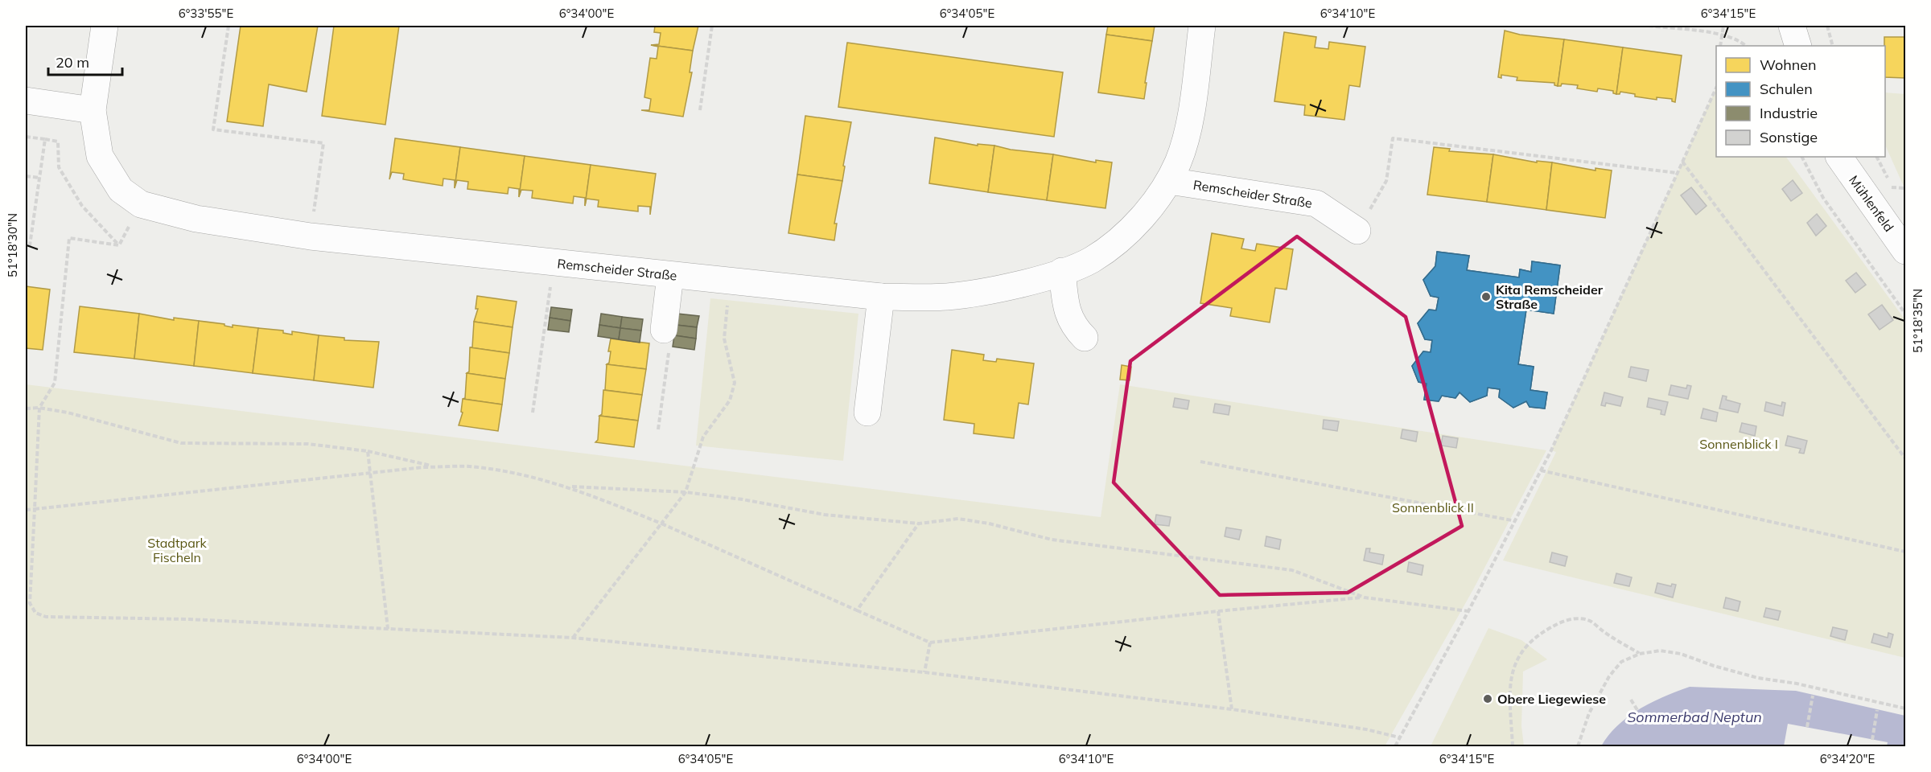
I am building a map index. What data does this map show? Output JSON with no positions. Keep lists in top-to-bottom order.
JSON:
{
  "streets": {
    "street": ["Remscheider Straße", "Mühlenfeld"]
  },
  "water": ["Sommerbad Neptun"],
  "parks": ["Sonnenblick I", "Sonnenblick II", "Stadtpark Fischeln"],
  "places": ["Kita Remscheider Straße", "Obere Liegewiese"],
  "legend": [
    "Wohnen",
    "Schulen",
    "Industrie",
    "Sonstige"
  ],
  "scale_bar": "20 m",
  "coordinates": [
    "6°33'55\"E",
    "6°34'00\"E",
    "6°34'05\"E",
    "6°34'10\"E",
    "6°34'15\"E",
    "51°18'30\"N",
    "51°18'35\"N",
    "6°34'20\"E"
  ]
}
